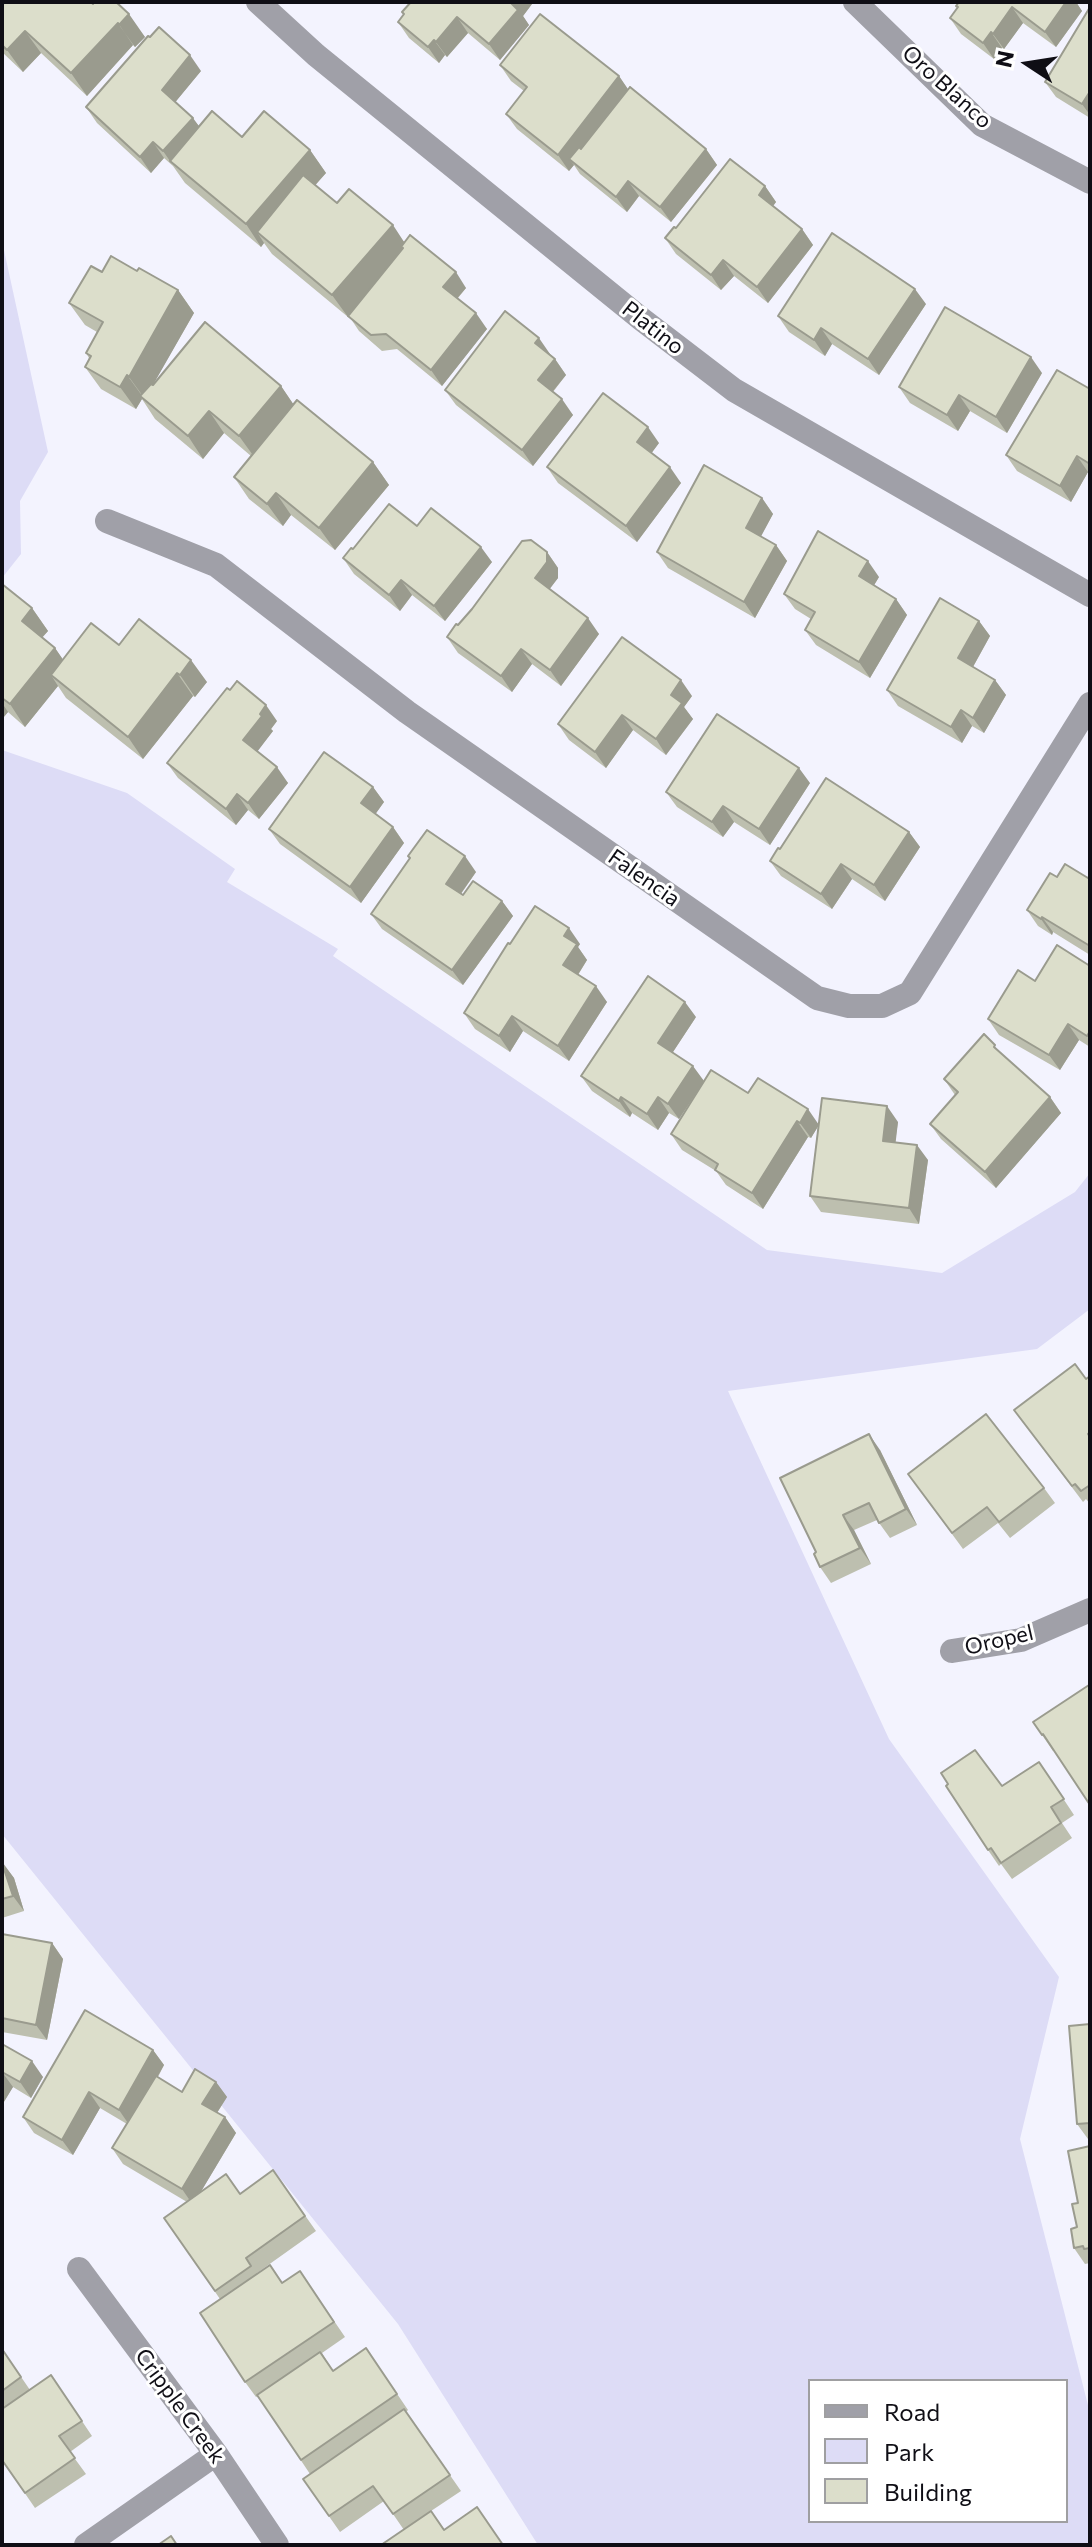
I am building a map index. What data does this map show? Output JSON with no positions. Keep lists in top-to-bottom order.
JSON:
{
  "streets": {
    "street": [
      "Oro Blanco",
      "Platino",
      "Falencia",
      "Oropel",
      "Cripple Creek"
    ]
  },
  "legend": ["Road", "Park", "Building"],
  "north": "left"
}
